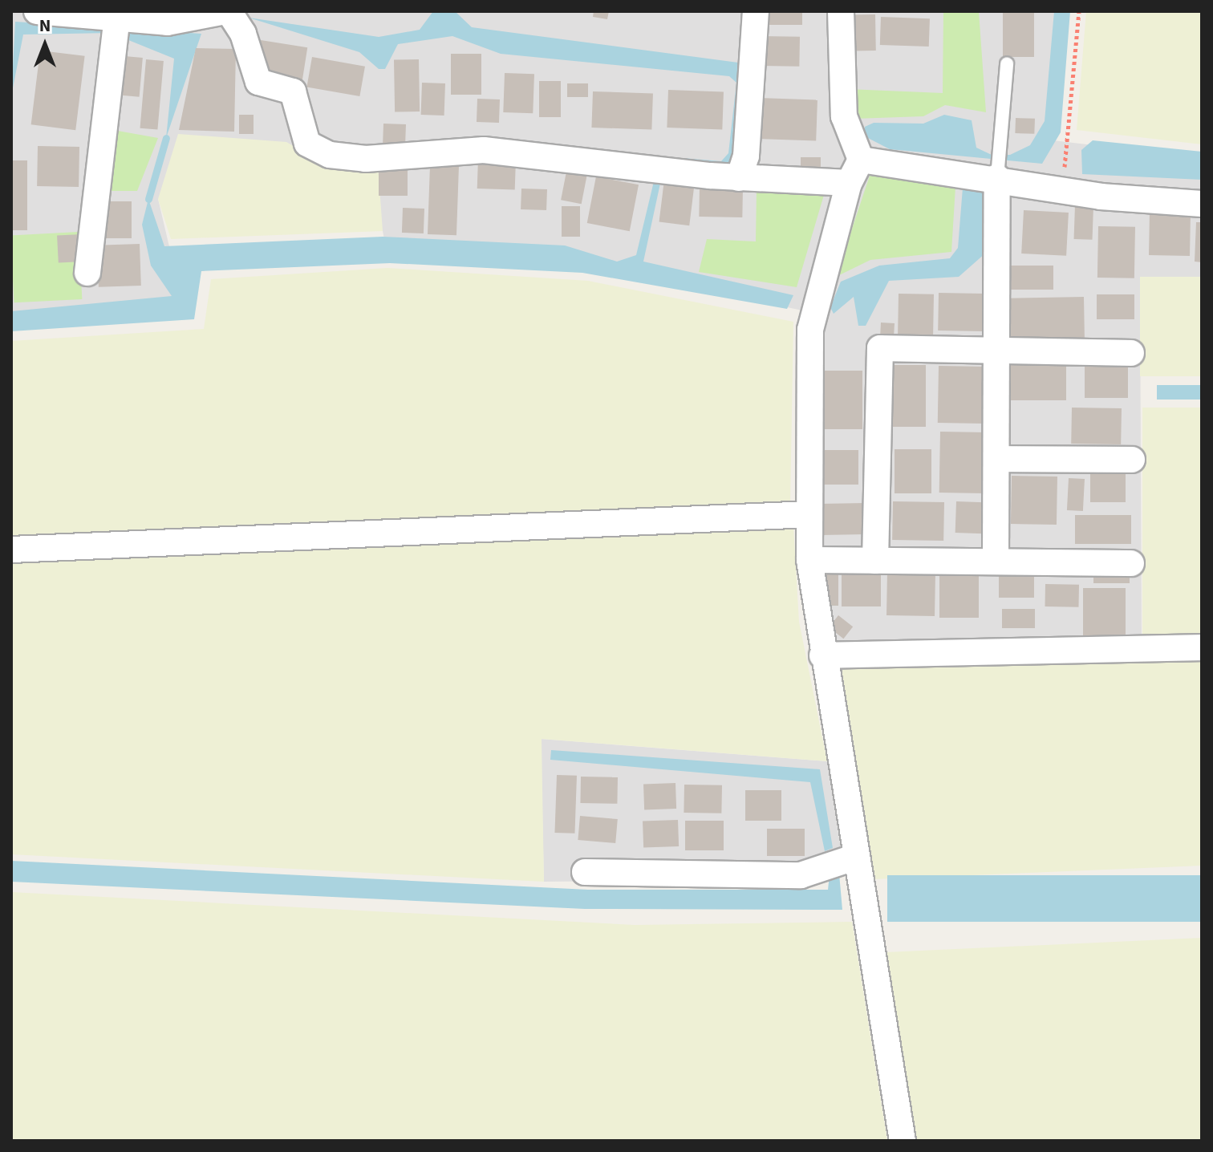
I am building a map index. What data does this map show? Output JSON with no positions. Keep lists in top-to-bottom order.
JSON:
{
  "north": "top"
}
